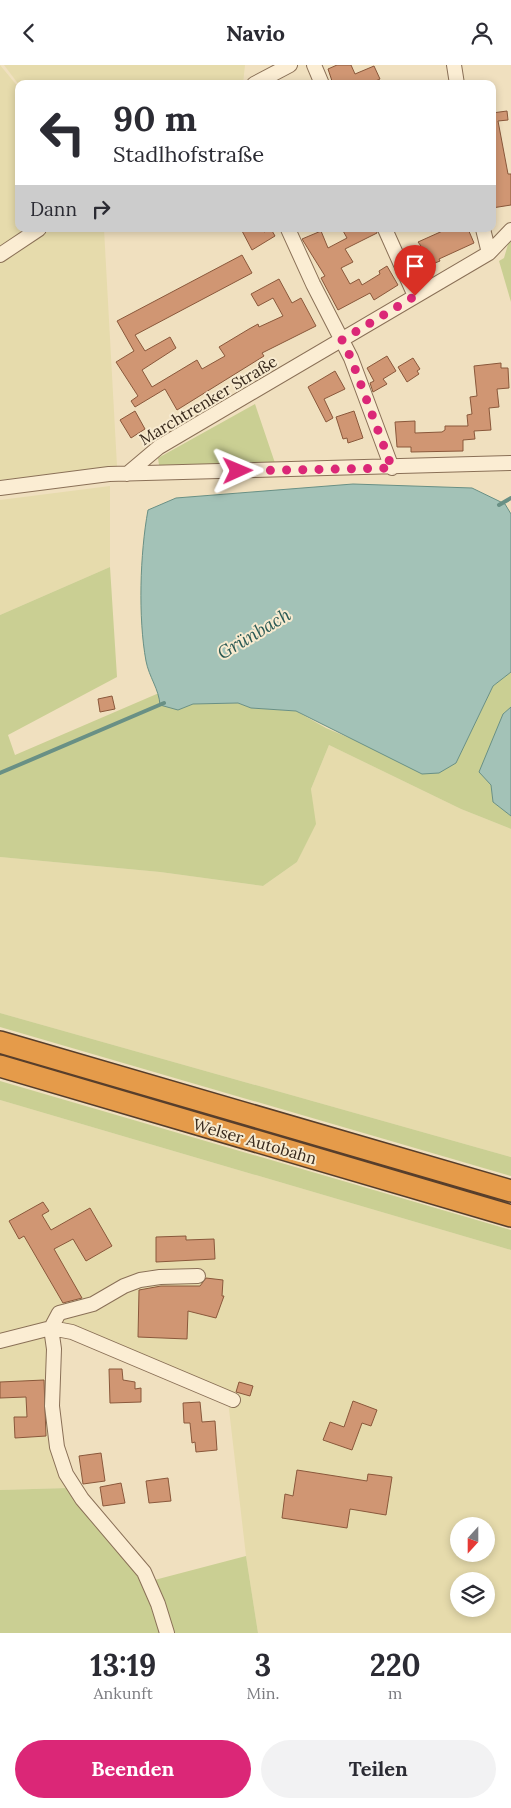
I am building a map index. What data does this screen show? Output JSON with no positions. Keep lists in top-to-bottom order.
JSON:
{
  "streets": {
    "highway": ["Welser Autobahn"],
    "street": ["Marchtrenker Straße"]
  },
  "water": ["Grünbach"],
  "north": "bottom",
  "page": {
    "header": "Navio",
    "turn": ["90 m", "Stadlhofstraße"],
    "then": "Dann",
    "eta": [
      "13:19",
      "Ankunft",
      "3",
      "Min.",
      "220",
      "m"
    ],
    "buttons": ["Beenden", "Teilen"]
  }
}
